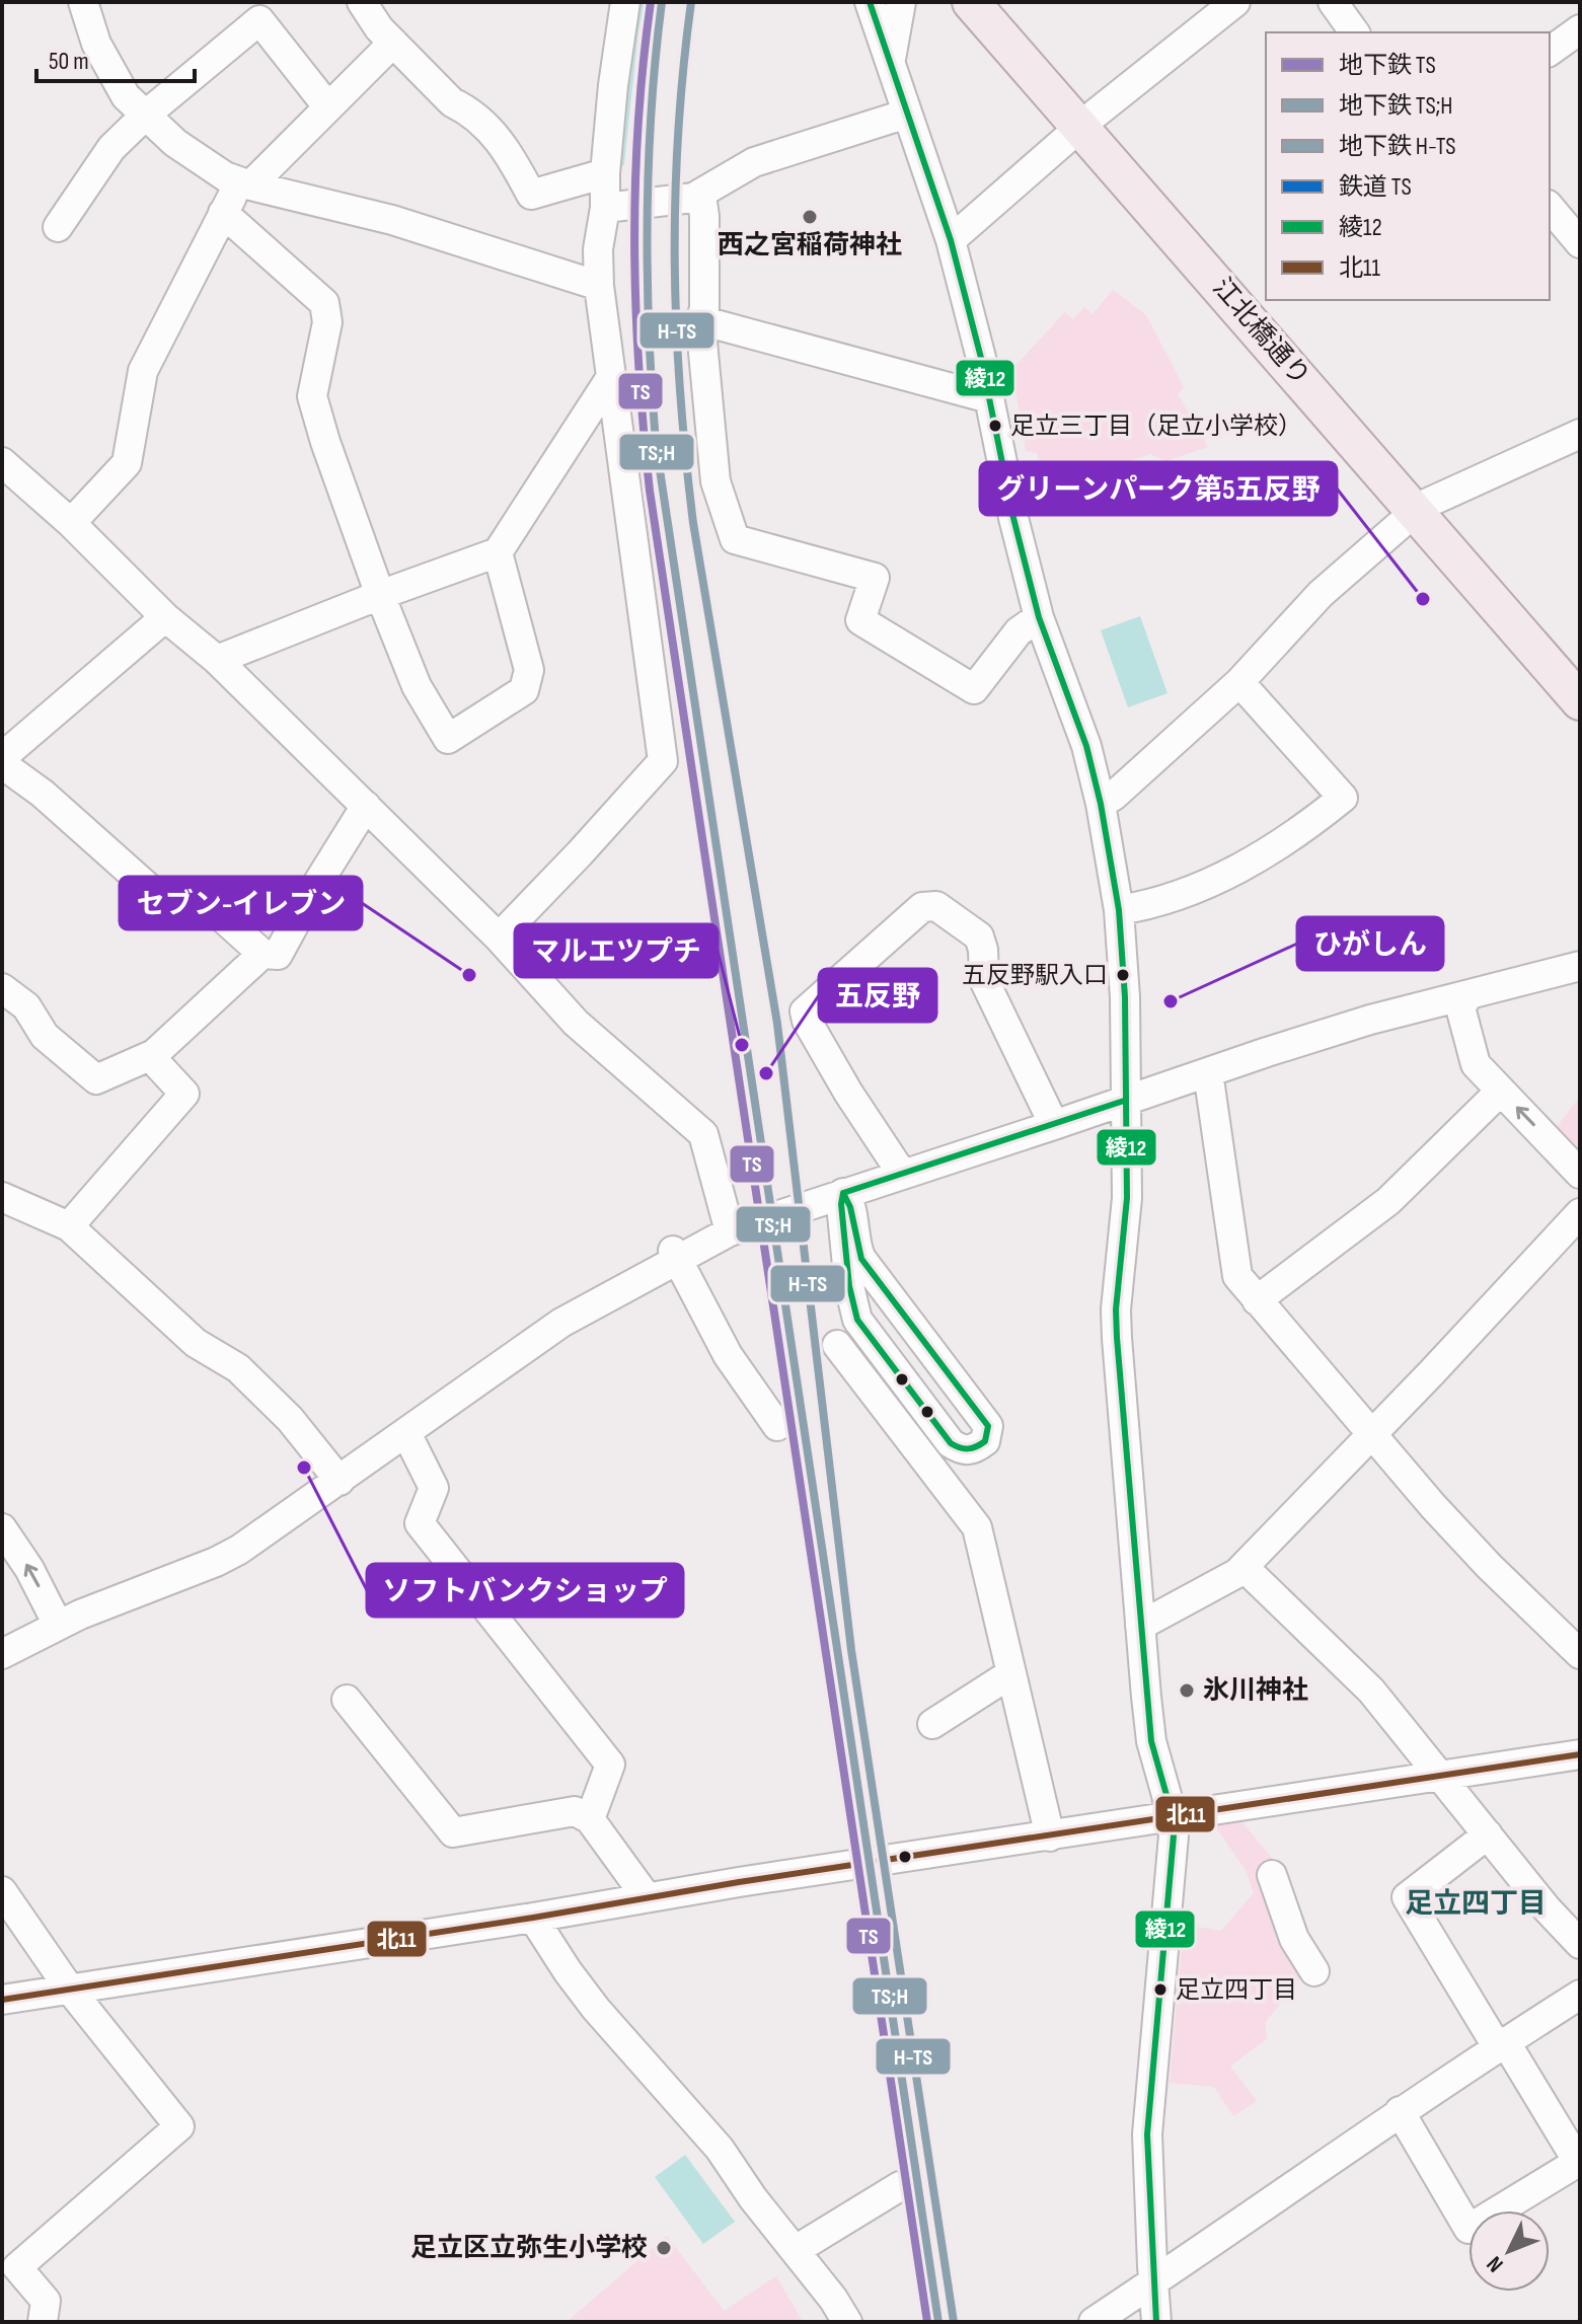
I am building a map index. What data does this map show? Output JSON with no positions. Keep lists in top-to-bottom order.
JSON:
{
  "streets": {
    "main road": ["江北橋通り"]
  },
  "districts": ["足立四丁目"],
  "places": [
    "西之宮稲荷神社",
    "足立三丁目（足立小学校）",
    "グリーンパーク第5五反野",
    "セブン-イレブン",
    "五反野駅入口",
    "ひがしん",
    "マルエツプチ",
    "五反野",
    "ソフトバンクショップ",
    "氷川神社",
    "足立四丁目",
    "足立区立弥生小学校"
  ],
  "lines": [
    "metro line TS",
    "metro line TS;H",
    "metro line H-TS",
    "rail line TS",
    "transit line 綾12",
    "transit line 北11"
  ],
  "legend": [
    "地下鉄 TS",
    "地下鉄 TS;H",
    "地下鉄 H-TS",
    "鉄道 TS",
    "綾12",
    "北11"
  ],
  "scale_bar": "50 m",
  "north": "bottom left"
}
